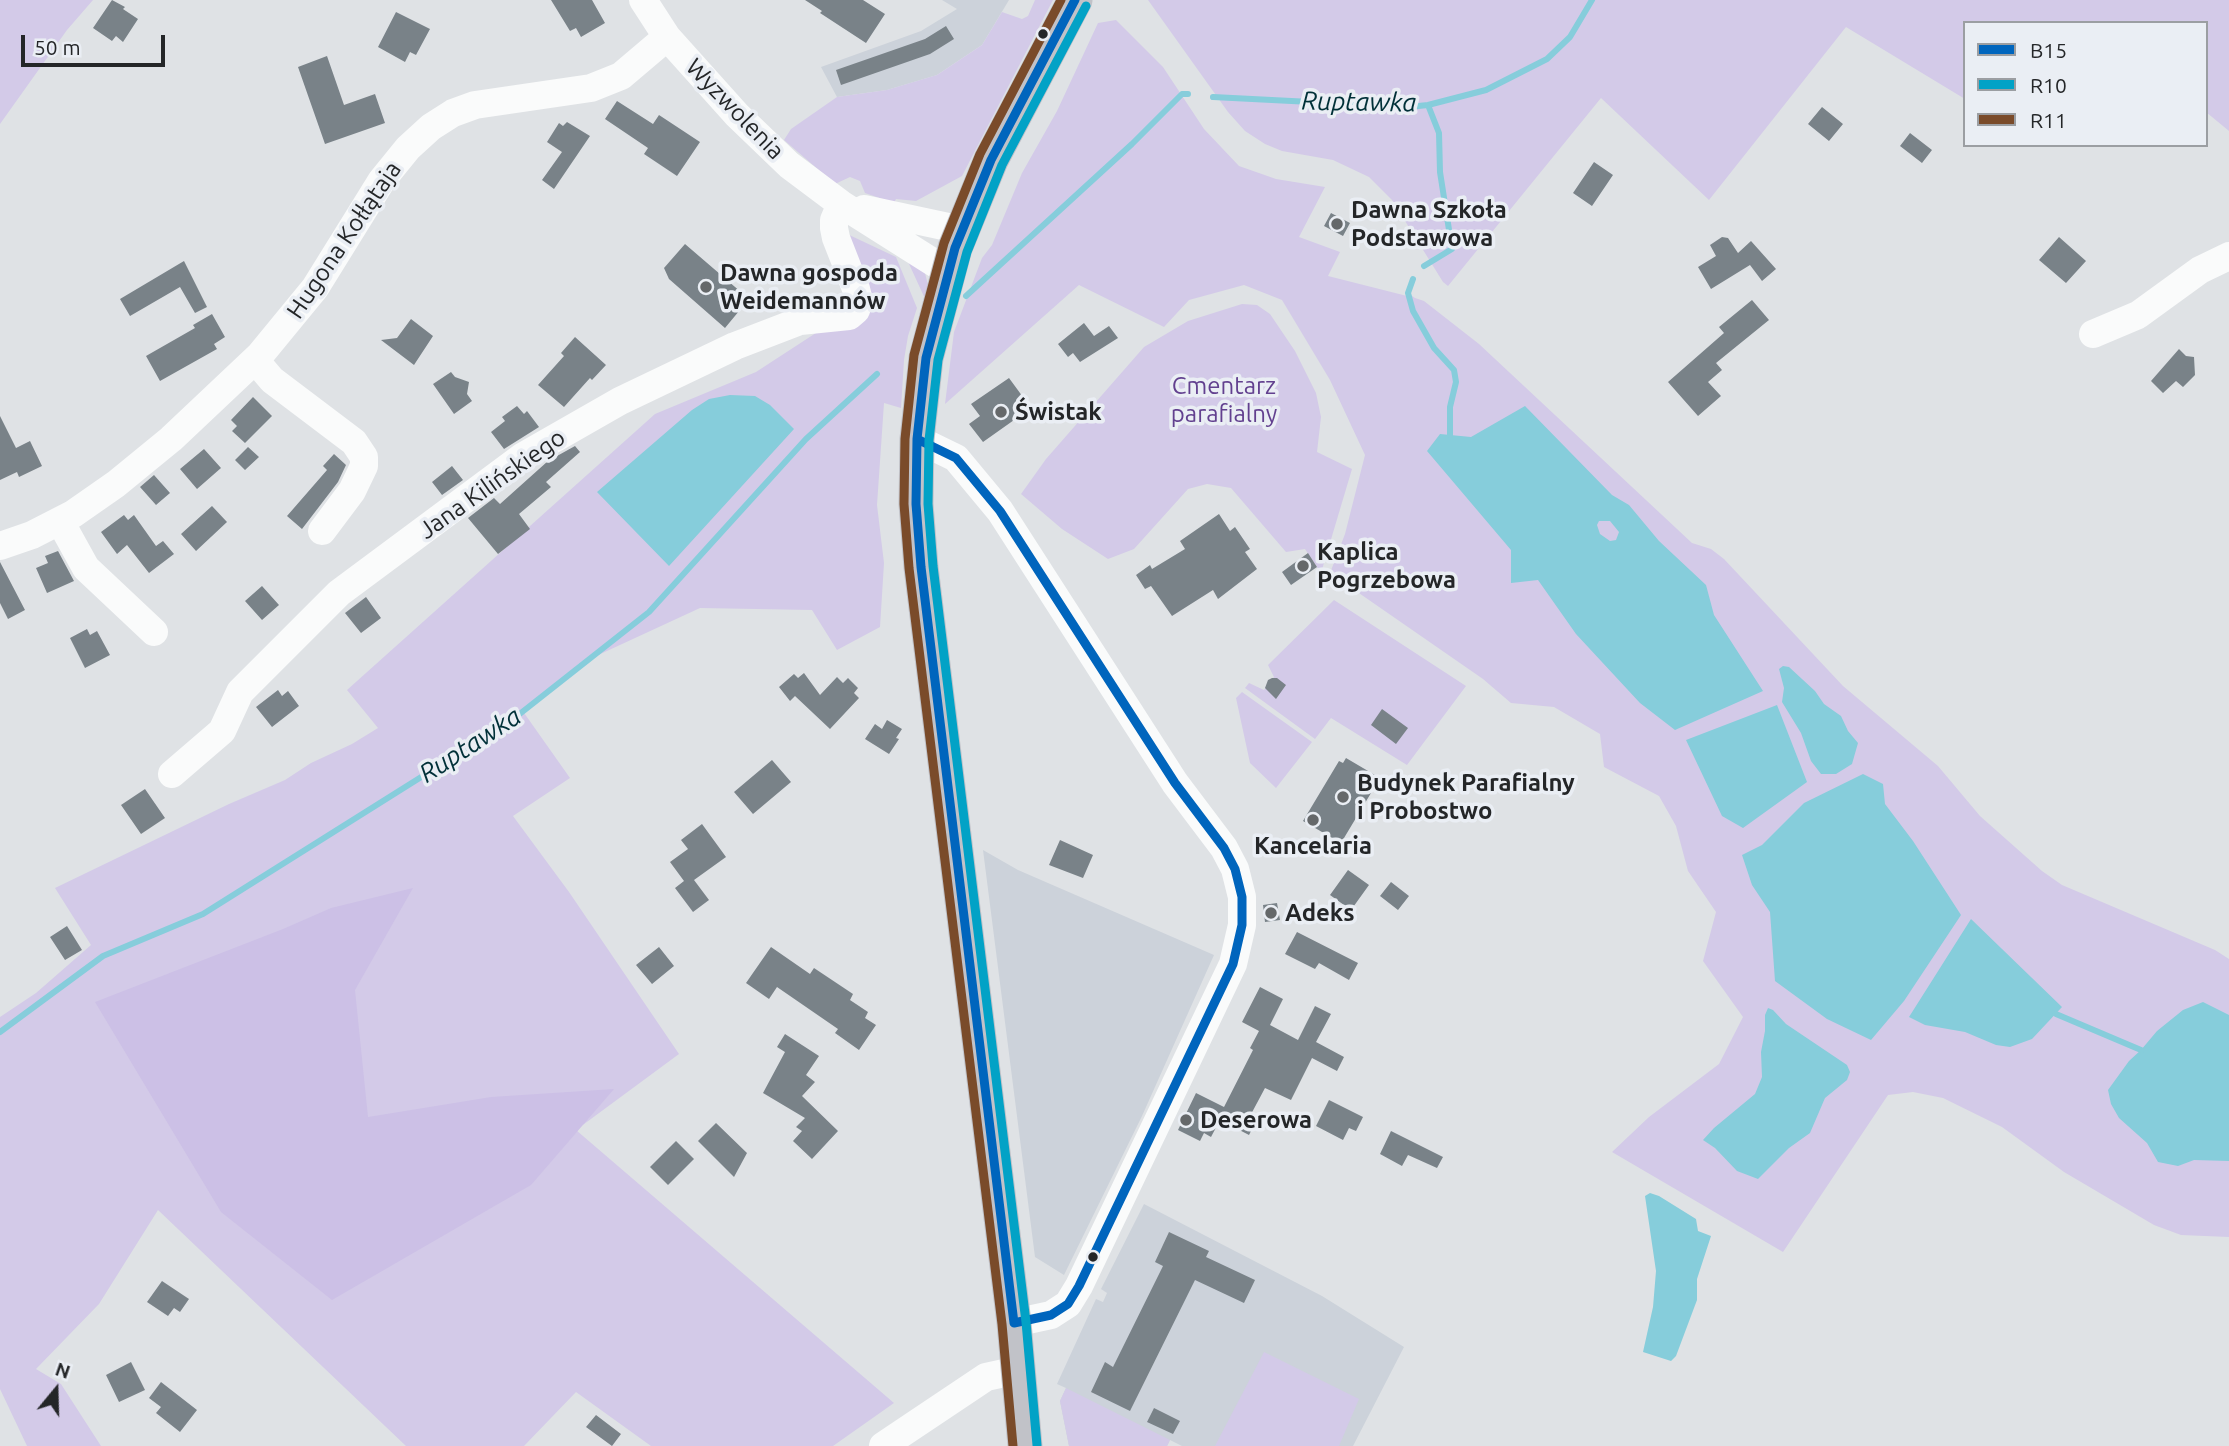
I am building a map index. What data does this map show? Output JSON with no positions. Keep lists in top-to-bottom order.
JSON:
{
  "streets": {
    "street": ["Wyzwolenia", "Hugona Kołłątaja", "Jana Kilińskiego"]
  },
  "crossings": [
    ["Wyzwolenia", "Hugona Kołłątaja"],
    ["Wyzwolenia", "Jana Kilińskiego"]
  ],
  "water": ["Ruptawka"],
  "parks": ["Cmentarz parafialny"],
  "places": [
    "Dawna Szkoła Podstawowa",
    "Dawna gospoda Weidemannów",
    "Świstak",
    "Kaplica Pogrzebowa",
    "Budynek Parafialny i Probostwo",
    "Kancelaria",
    "Adeks",
    "Deserowa"
  ],
  "lines": ["transit line B15", "transit line R11", "transit line R10"],
  "legend": ["B15", "R10", "R11"],
  "scale_bar": "50 m",
  "north": "top"
}
